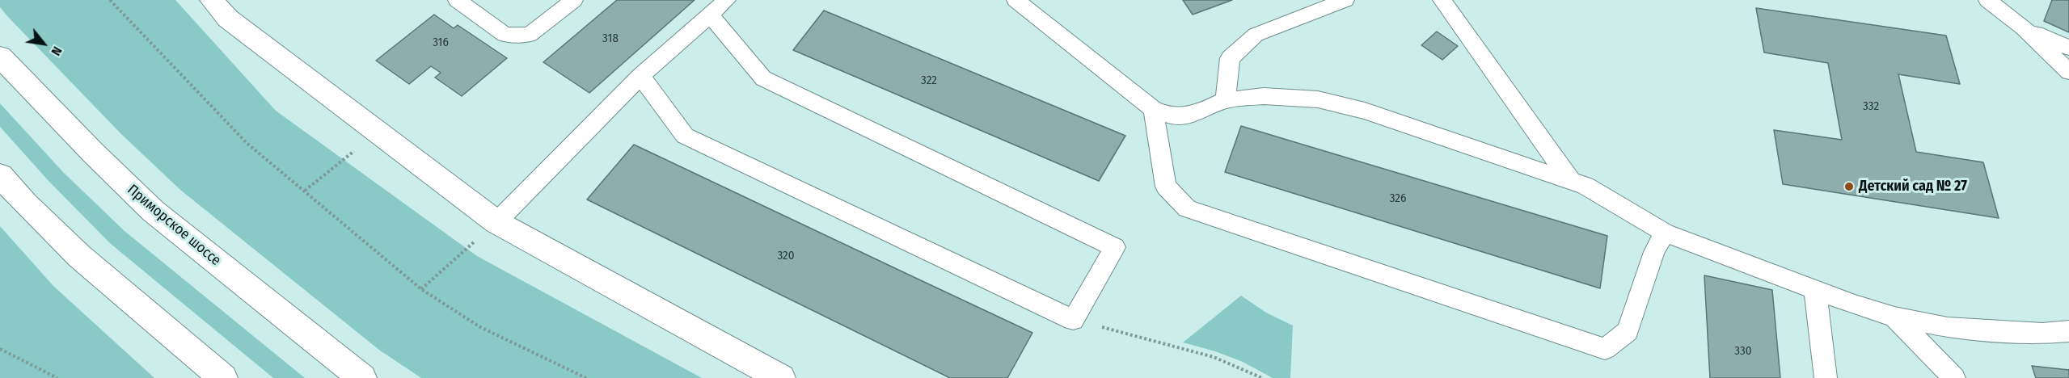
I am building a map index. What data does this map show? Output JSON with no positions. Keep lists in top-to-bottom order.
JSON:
{
  "streets": {
    "main road": ["Приморское шоссе"]
  },
  "places": ["Детский сад № 27"],
  "house_numbers": [
    "318",
    "316",
    "322",
    "332",
    "326",
    "320",
    "330"
  ],
  "north": "bottom right"
}
